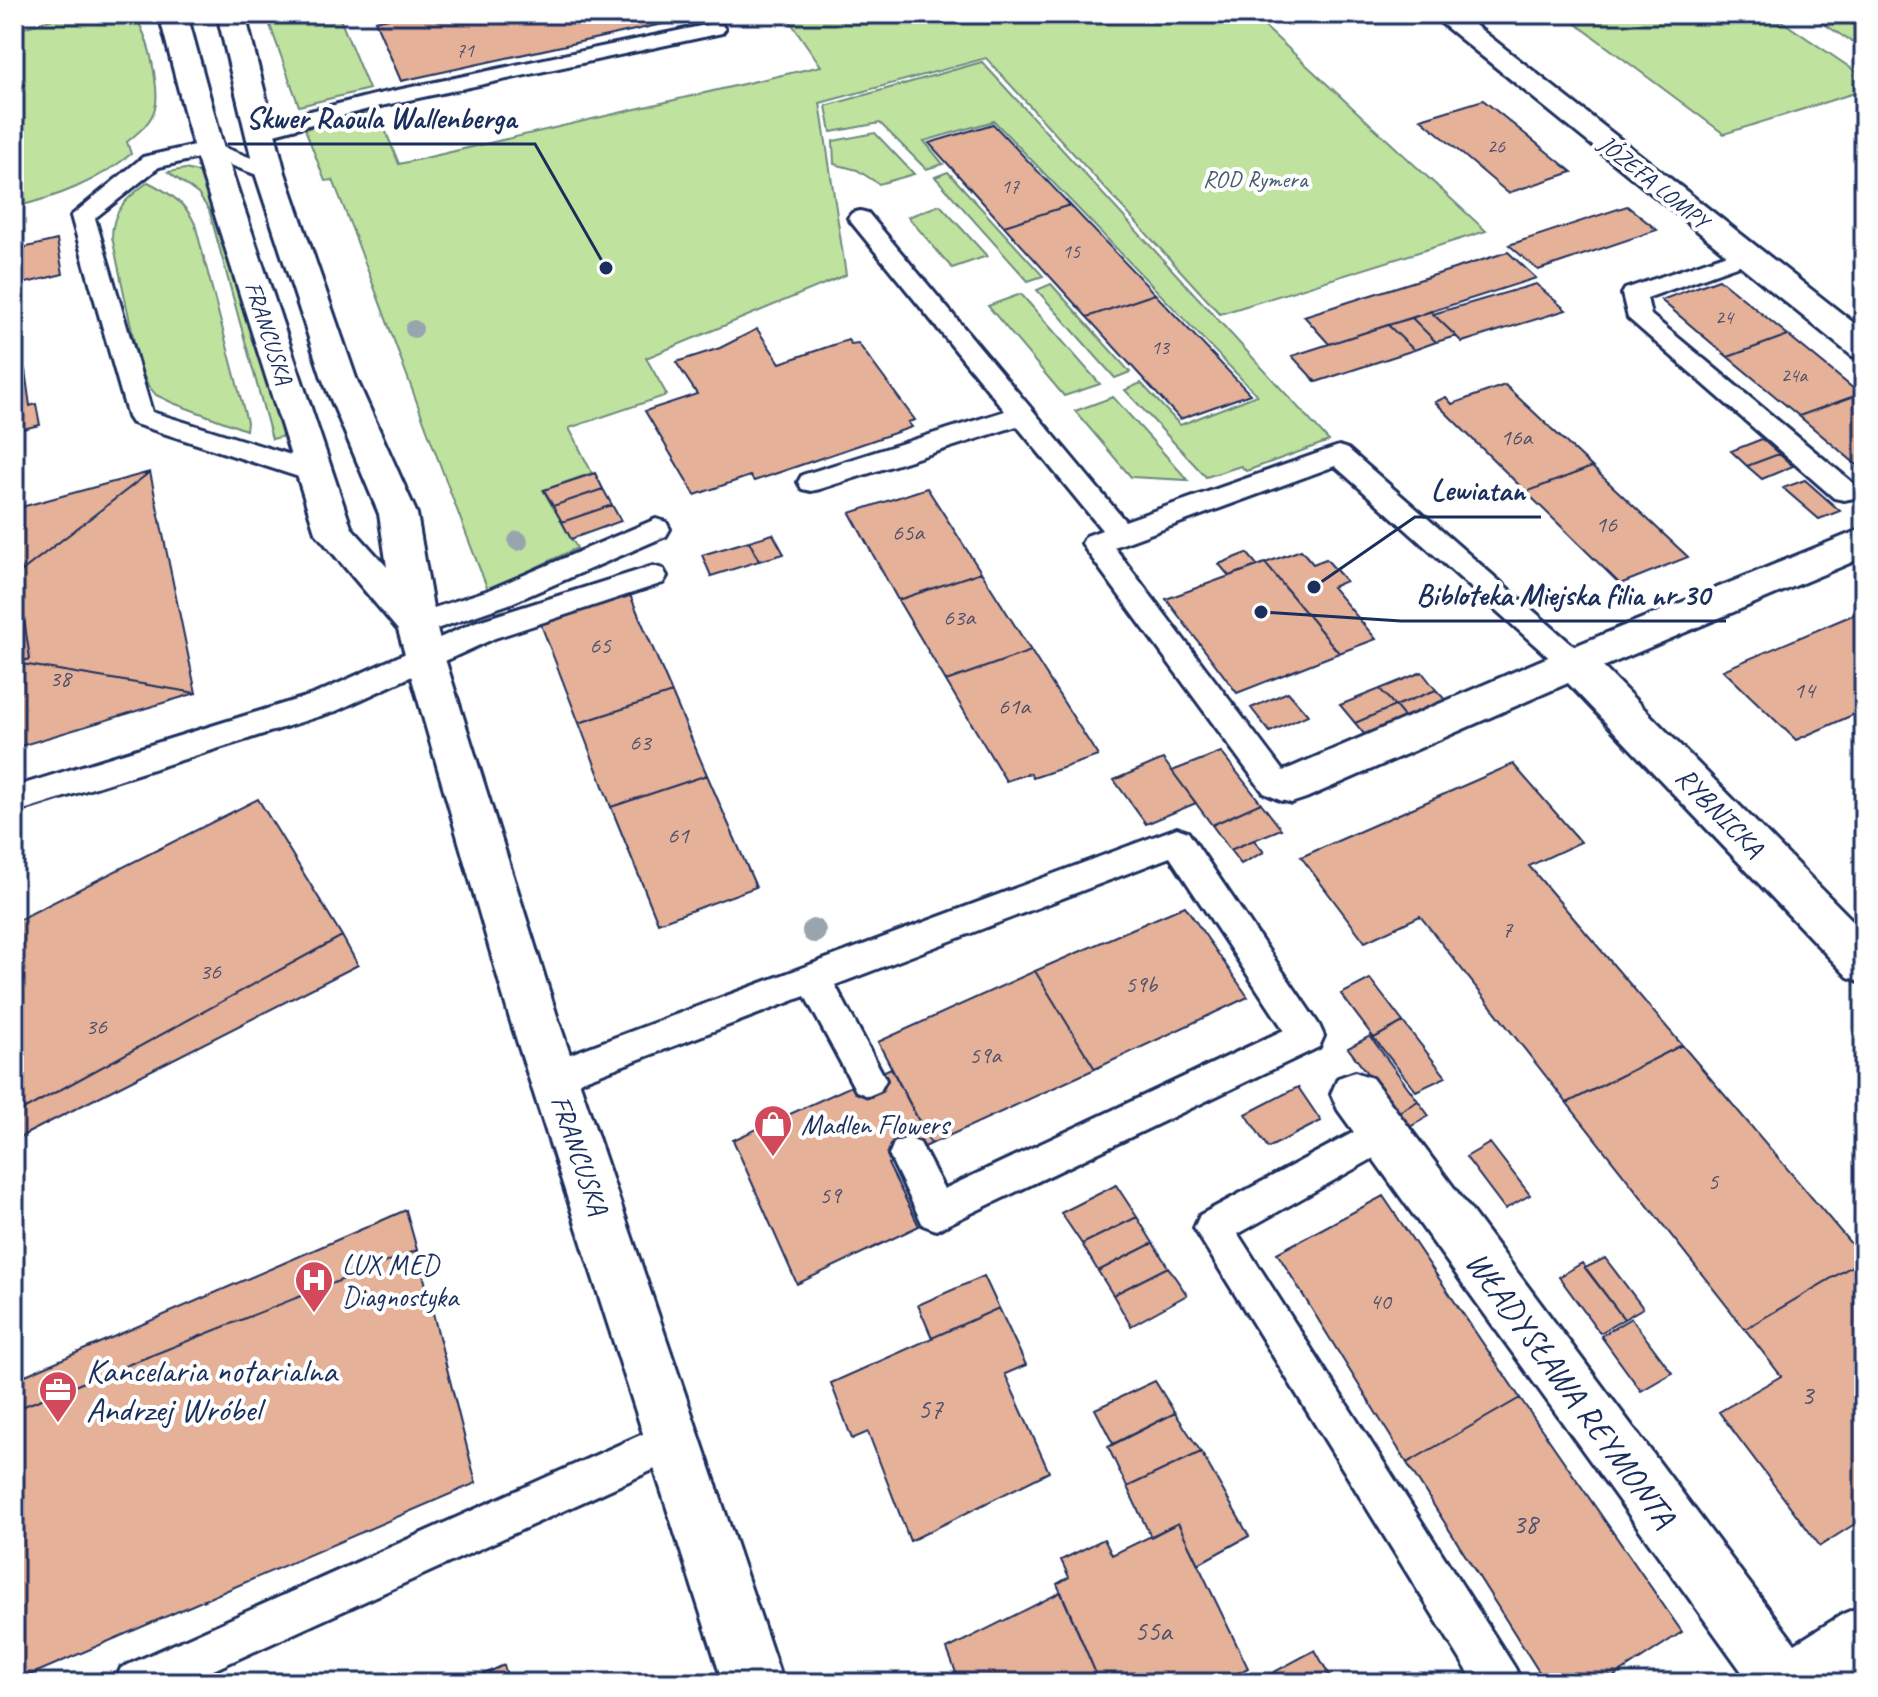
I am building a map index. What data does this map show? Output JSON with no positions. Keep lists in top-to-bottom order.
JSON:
{
  "streets": {
    "street": [
      "JÓZEFA LOMPY",
      "FRANCUSKA",
      "RYBNICKA",
      "WŁADYSŁAWA REYMONTA"
    ]
  },
  "parks": ["ROD Rymera"],
  "places": {
    "other": ["Skwer Raoula Wallenberga", "Lewiatan", "Bibloteka Miejska filia nr 30"],
    "shop": ["Madlen Flowers"],
    "hospital": ["LUX MED Diagnostyka"],
    "office": ["Kancelaria notarialna Andrzej Wróbel"]
  },
  "house_numbers": [
    "71",
    "26",
    "17",
    "15",
    "24",
    "13",
    "24a",
    "16a",
    "16",
    "65a",
    "63a",
    "65",
    "38",
    "14",
    "61a",
    "63",
    "61",
    "7",
    "36",
    "59b",
    "36",
    "59a",
    "5",
    "59",
    "40",
    "3",
    "57",
    "38",
    "55a"
  ]
}
